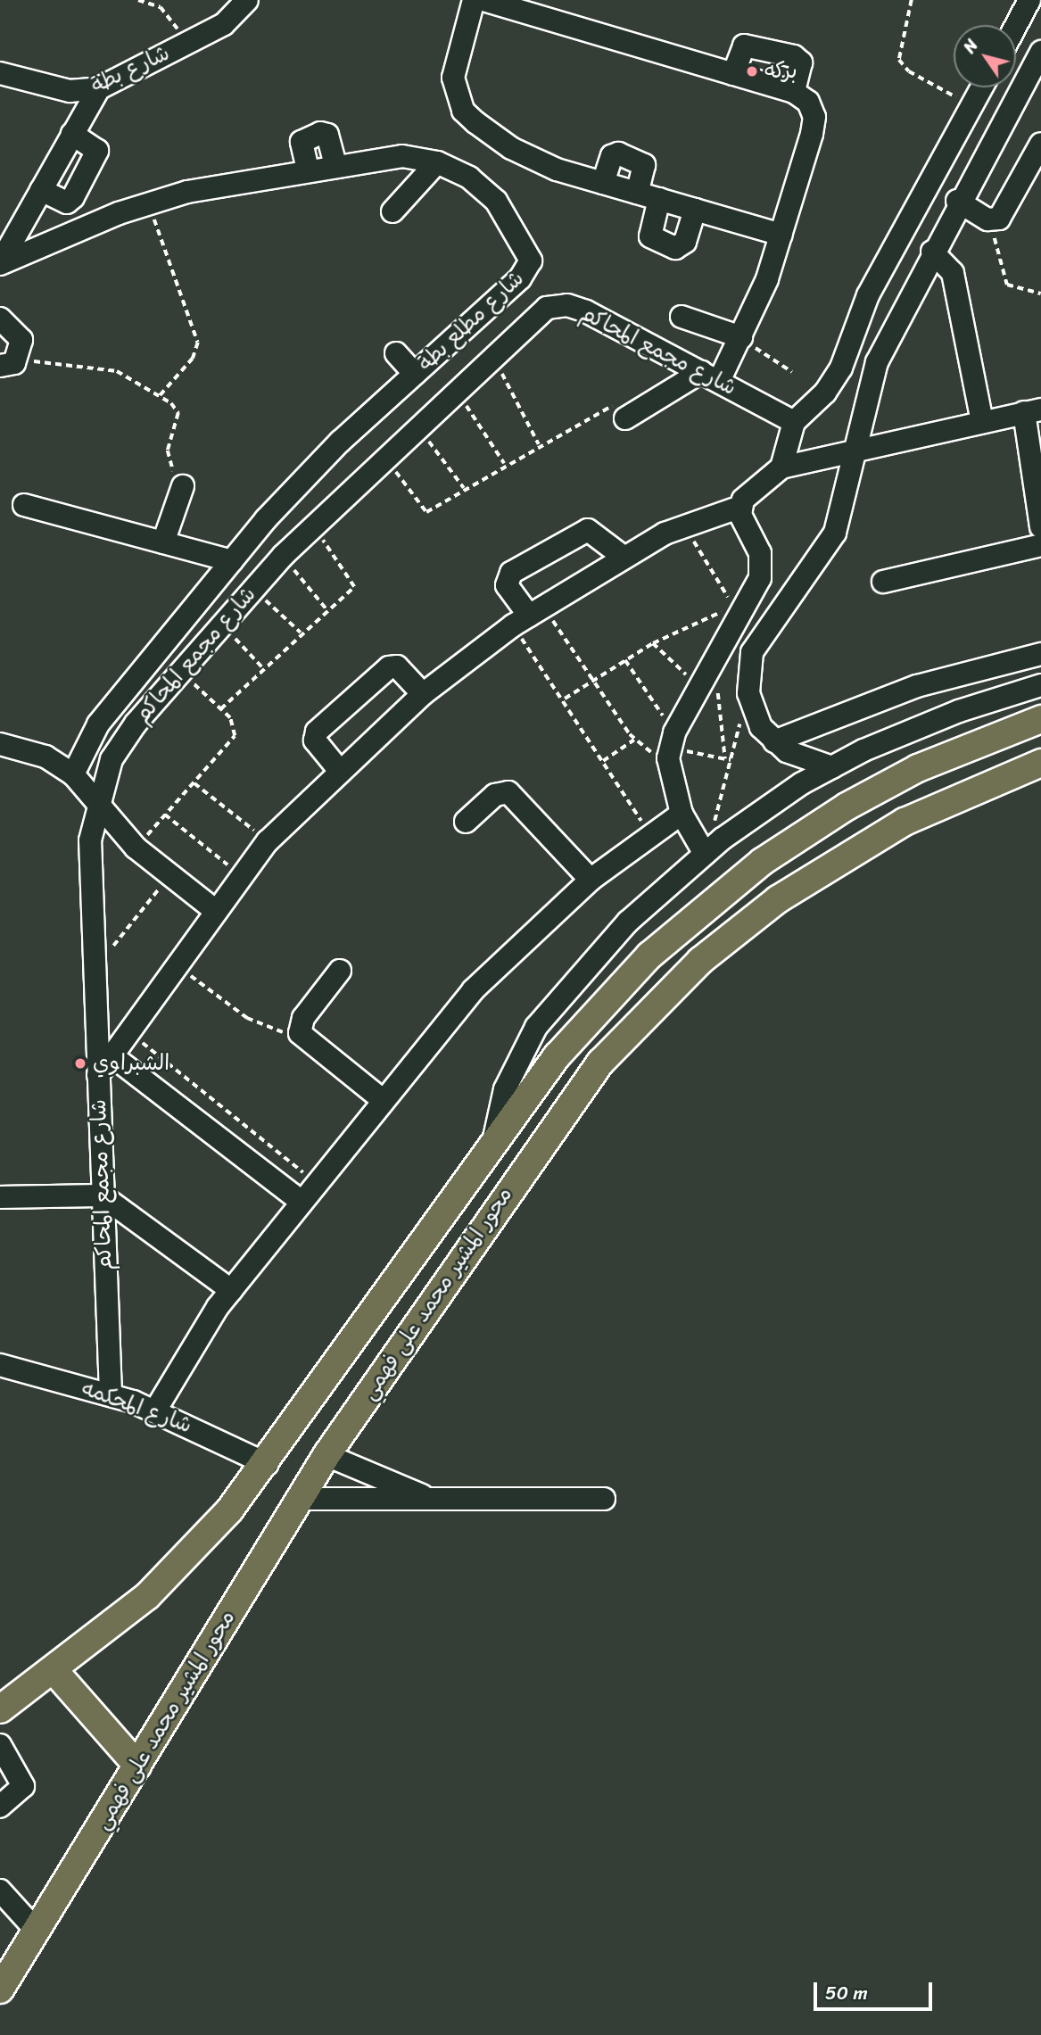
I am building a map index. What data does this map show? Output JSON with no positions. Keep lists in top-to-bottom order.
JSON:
{
  "streets": {
    "main road": ["محور المشير محمد على فهمي"],
    "street": [
      "شارع بطة",
      "شارع مطلع بطة",
      "شارع مجمع المحاكم",
      "شارع المحكمه"
    ]
  },
  "crossings": [
    ["شارع مجمع المحاكم", "شارع المحكمه"],
    ["محور المشير محمد على فهمي", "شارع المحكمه"]
  ],
  "places": ["بركه", "الشبراوي"],
  "scale_bar": "50 m",
  "north": "top left"
}
